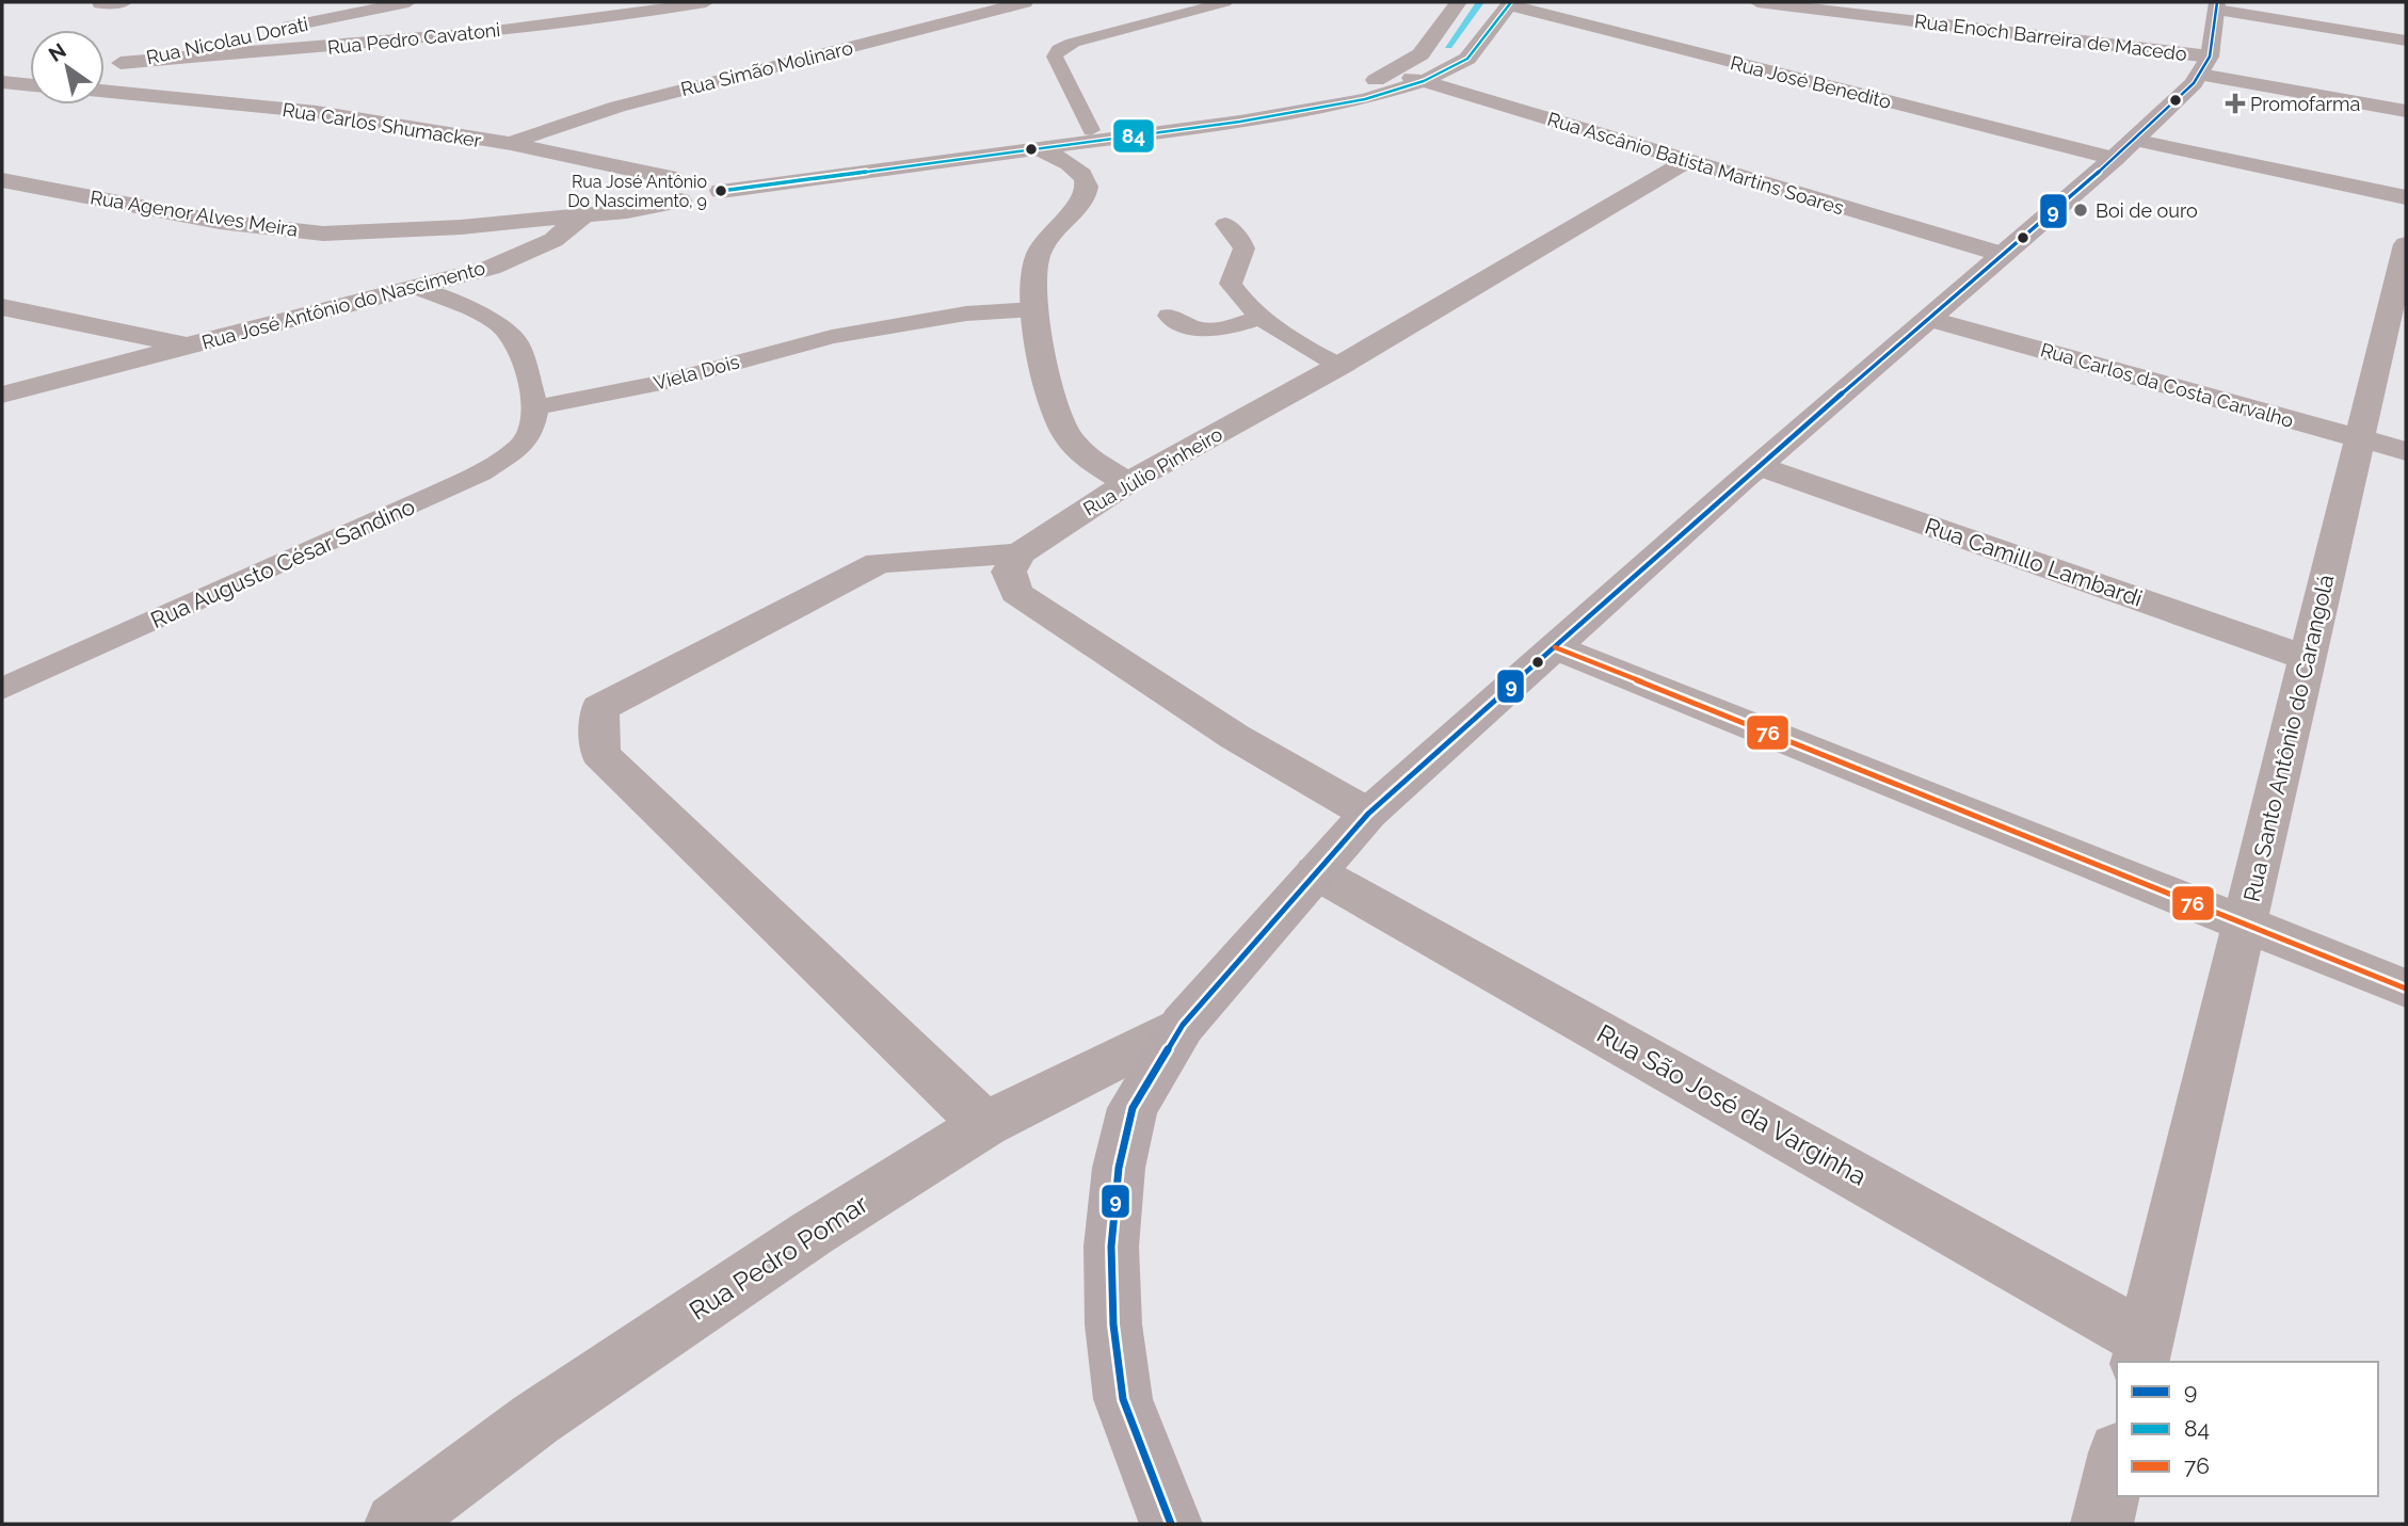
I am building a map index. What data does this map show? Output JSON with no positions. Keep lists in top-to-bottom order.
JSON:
{
  "streets": {
    "street": [
      "Rua Enoch Barreira de Macedo",
      "Rua Pedro Cavatoni",
      "Rua Nicolau Dorati",
      "Rua Simão Molinaro",
      "Rua José Benedito",
      "Rua Carlos Shumacker",
      "Rua Ascânio Batista Martins Soares",
      "Rua Agenor Alves Meira",
      "Rua José Antônio do Nascimento",
      "Rua Carlos da Costa Carvalho",
      "Rua Júlio Pinheiro",
      "Rua Camillo Lambardi",
      "Rua Santo Antônio do Carangolá",
      "Rua São José da Varginha",
      "Rua Pedro Pomar"
    ],
    "lane": ["Viela Dois", "Rua Augusto César Sandino"]
  },
  "crossings": [
    ["Rua Pedro Cavatoni", "Rua Nicolau Dorati"],
    ["Rua Simão Molinaro", "Rua Carlos Shumacker"],
    ["Rua José Benedito", "Rua Agenor Alves Meira"],
    ["Rua Carlos Shumacker", "Rua Agenor Alves Meira"],
    ["Rua Ascânio Batista Martins Soares", "Rua Agenor Alves Meira"],
    ["Rua Ascânio Batista Martins Soares", "Rua Júlio Pinheiro"],
    ["Rua Agenor Alves Meira", "Rua José Antônio do Nascimento"],
    ["Viela Dois", "Rua Augusto César Sandino"],
    ["Rua Carlos da Costa Carvalho", "Rua Santo Antônio do Carangolá"],
    ["Rua Camillo Lambardi", "Rua Santo Antônio do Carangolá"],
    ["Rua Santo Antônio do Carangolá", "Rua São José da Varginha"]
  ],
  "places": {
    "health": ["Promofarma"],
    "other": ["Rua José Antônio Do Nascimento, 9", "Boi de ouro"]
  },
  "lines": ["transit line 9", "transit line 84", "transit line 76"],
  "legend": ["9", "84", "76"],
  "north": "top left"
}
